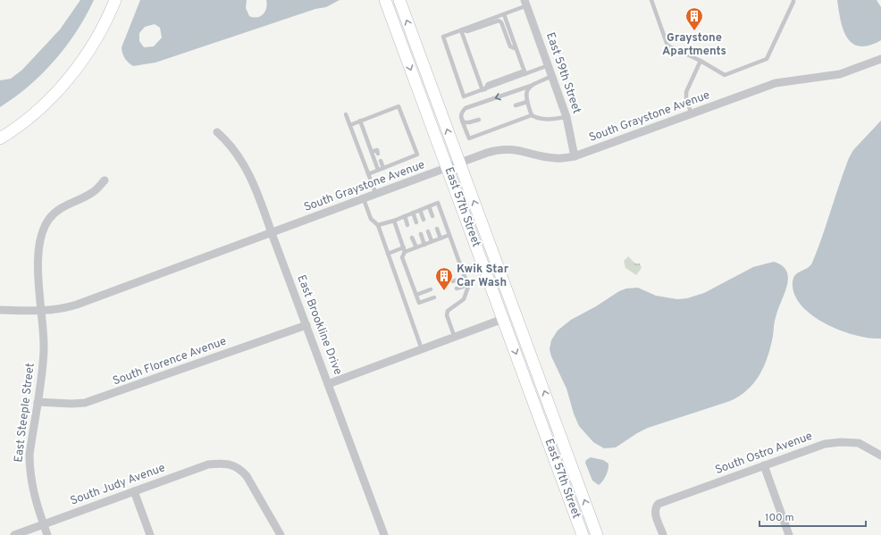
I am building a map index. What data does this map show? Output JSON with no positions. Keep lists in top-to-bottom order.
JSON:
{
  "streets": {
    "main road": ["East 57th Street"],
    "street": [
      "East 59th Street",
      "South Graystone Avenue",
      "East Brookline Drive",
      "South Florence Avenue",
      "East Steeple Street",
      "South Ostro Avenue",
      "South Judy Avenue"
    ]
  },
  "crossings": [
    ["East 59th Street", "South Graystone Avenue"],
    ["South Graystone Avenue", "East 57th Street"],
    ["South Graystone Avenue", "East Brookline Drive"],
    ["South Graystone Avenue", "East Steeple Street"],
    ["East Brookline Drive", "South Florence Avenue"],
    ["South Florence Avenue", "East Steeple Street"],
    ["East Steeple Street", "South Judy Avenue"]
  ],
  "places": {
    "building": ["Graystone Apartments", "Kwik Star Car Wash"]
  },
  "scale_bar": "100 m"
}
